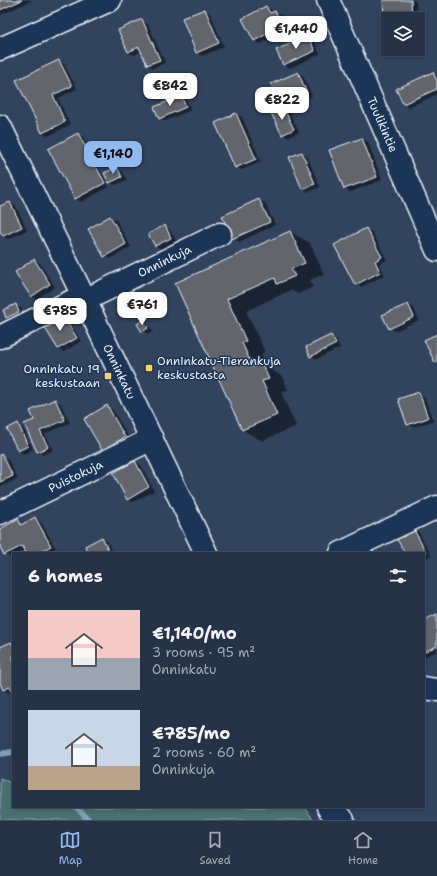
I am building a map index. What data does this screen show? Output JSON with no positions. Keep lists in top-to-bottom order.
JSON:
{
  "streets": {
    "street": [
      "Tuulikintie",
      "Onninkuja",
      "Onninkatu",
      "Puistokuja"
    ]
  },
  "crossings": [
    ["Onninkuja", "Onninkatu"],
    ["Onninkatu", "Puistokuja"]
  ],
  "places": {
    "transit": ["Onninkatu-Tierankuja keskustasta", "Onninkatu 19 keskustaan"]
  },
  "page": {
    "price": [
      "€1,440",
      "€842",
      "€822",
      "€1,140",
      "€761",
      "€785"
    ],
    "heading": "6 homes",
    "list": [
      {
        "name": "€1,140/mo",
        "note": "3 rooms · 95 m² · Onninkatu"
      },
      {
        "name": "€785/mo",
        "note": "2 rooms · 60 m² · Onninkuja"
      }
    ],
    "tabs": ["Map", "Saved", "Home"]
  }
}
